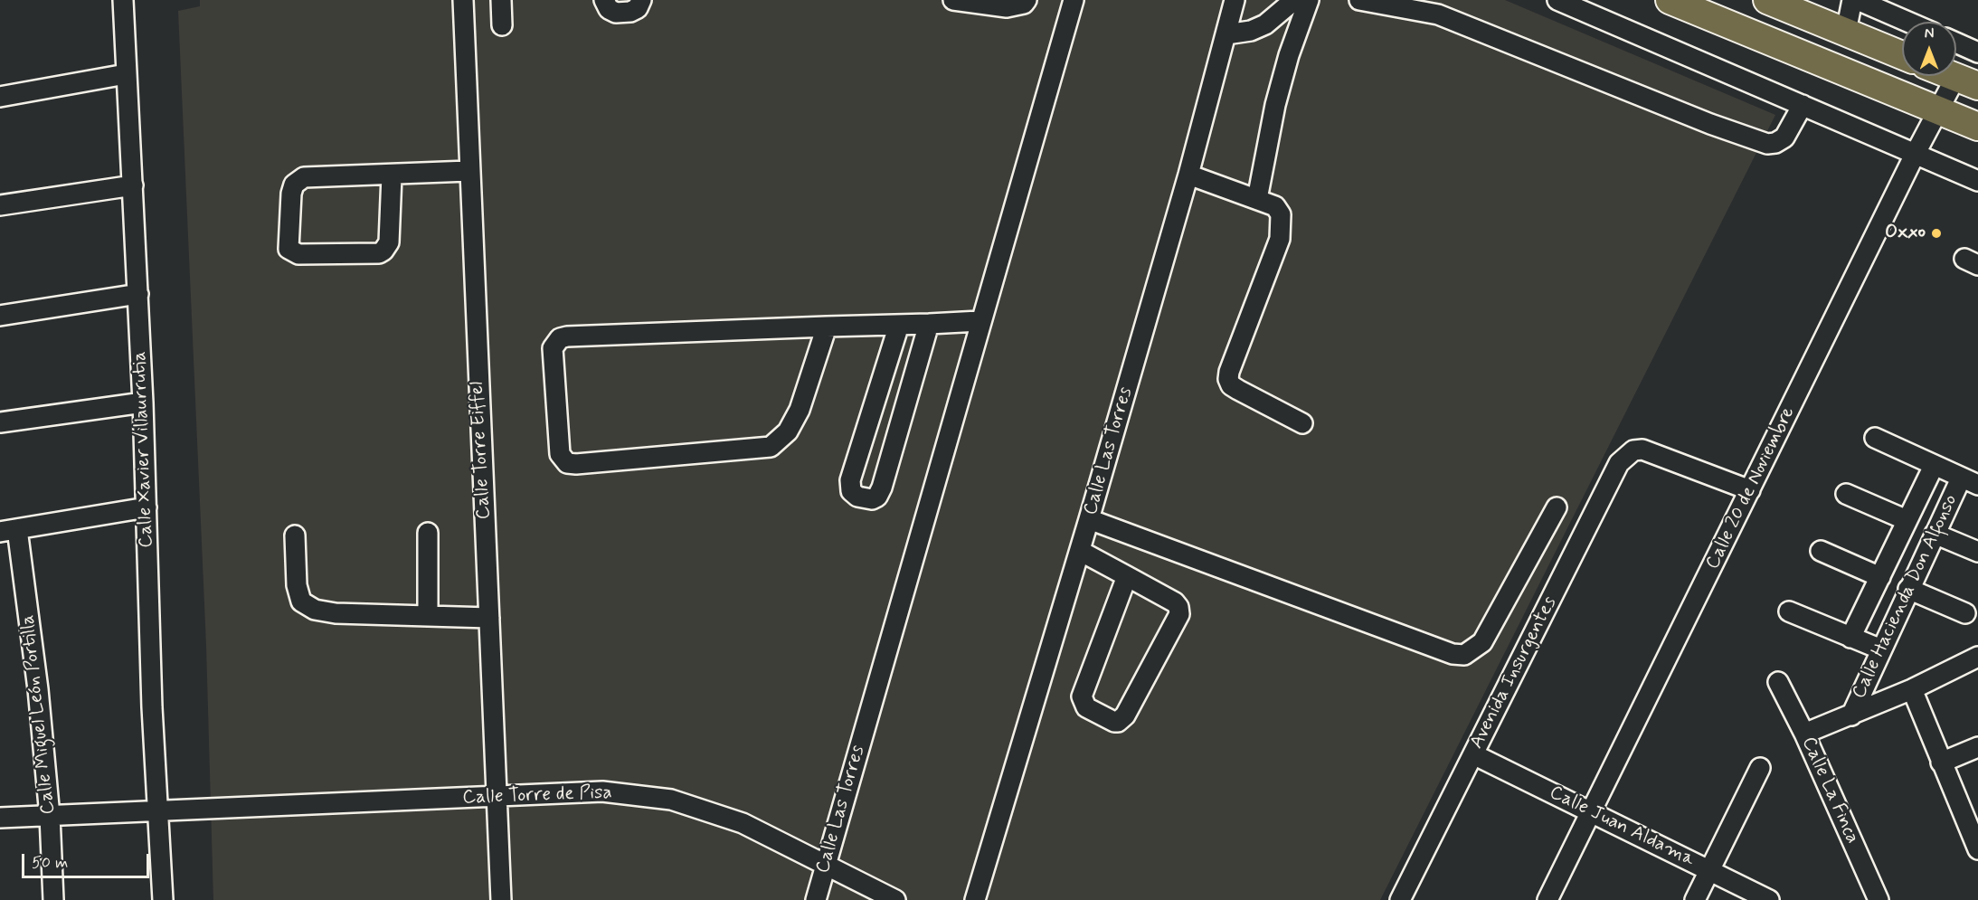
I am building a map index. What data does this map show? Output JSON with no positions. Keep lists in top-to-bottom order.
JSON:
{
  "streets": {
    "street": [
      "Calle Xavier Villaurrutia",
      "Calle Torre Eiffel",
      "Calle Las Torres",
      "Calle 20 de Noviembre",
      "Calle Hacienda Don Alfonso",
      "Avenida Insurgentes",
      "Calle Miguel León Portilla",
      "Calle La Finca",
      "Calle Torre de Pisa",
      "Calle Juan Aldama"
    ]
  },
  "crossings": [
    ["Calle Xavier Villaurrutia", "Calle Torre de Pisa"],
    ["Calle Torre Eiffel", "Calle Torre de Pisa"],
    ["Calle Las Torres", "Calle Torre de Pisa"],
    ["Calle 20 de Noviembre", "Avenida Insurgentes"],
    ["Calle 20 de Noviembre", "Calle Juan Aldama"],
    ["Avenida Insurgentes", "Calle Juan Aldama"],
    ["Calle Miguel León Portilla", "Calle Torre de Pisa"]
  ],
  "places": ["Oxxo"],
  "scale_bar": "50 m",
  "north": "top"
}
